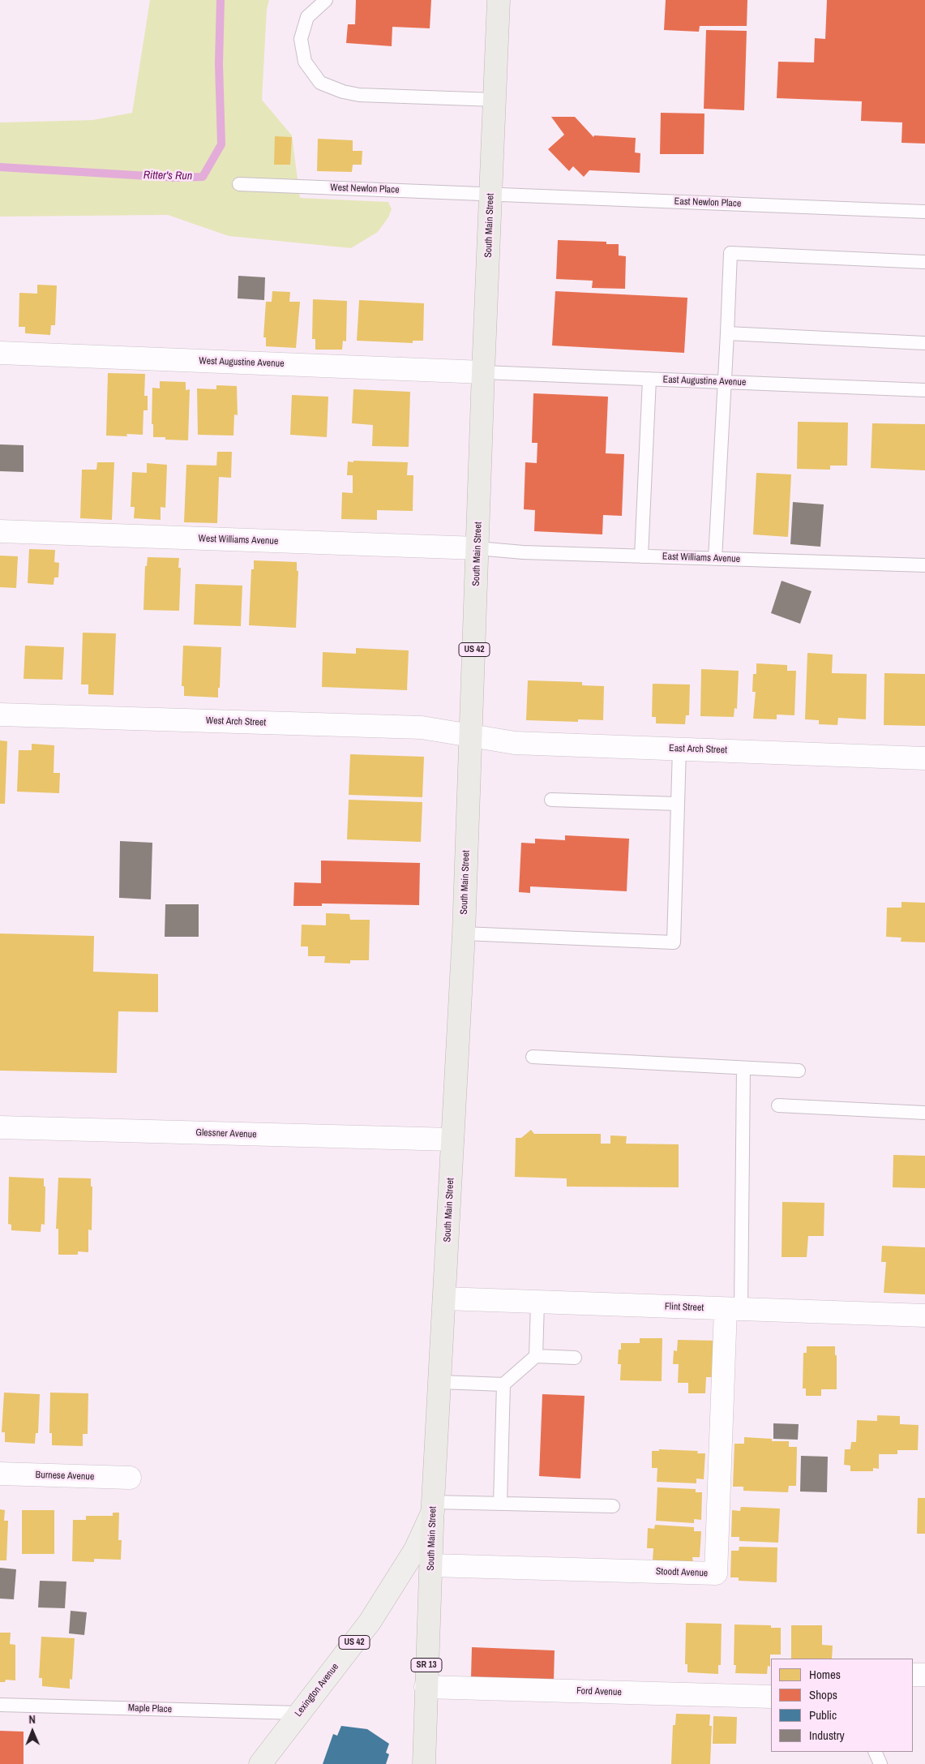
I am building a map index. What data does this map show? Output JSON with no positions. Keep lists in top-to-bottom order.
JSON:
{
  "streets": {
    "highway": ["South Main Street", "US 42", "SR 13"],
    "main road": ["Lexington Avenue"],
    "street": [
      "West Augustine Avenue",
      "West Williams Avenue",
      "West Arch Street",
      "East Arch Street",
      "Glessner Avenue",
      "Flint Street",
      "Burnese Avenue",
      "Stoodt Avenue",
      "Ford Avenue"
    ],
    "lane": [
      "West Newlon Place",
      "East Newlon Place",
      "East Augustine Avenue",
      "East Williams Avenue",
      "Maple Place"
    ]
  },
  "crossings": [
    ["West Newlon Place", "East Newlon Place"],
    ["West Newlon Place", "South Main Street"],
    ["East Newlon Place", "South Main Street"],
    ["South Main Street", "West Augustine Avenue"],
    ["South Main Street", "East Augustine Avenue"],
    ["South Main Street", "West Williams Avenue"],
    ["South Main Street", "East Williams Avenue"],
    ["South Main Street", "West Arch Street"],
    ["South Main Street", "East Arch Street"],
    ["South Main Street", "Glessner Avenue"],
    ["South Main Street", "Flint Street"],
    ["South Main Street", "Stoodt Avenue"],
    ["South Main Street", "Lexington Avenue"],
    ["South Main Street", "Ford Avenue"],
    ["West Augustine Avenue", "East Augustine Avenue"],
    ["West Williams Avenue", "East Williams Avenue"],
    ["West Arch Street", "East Arch Street"],
    ["Flint Street", "Stoodt Avenue"],
    ["Lexington Avenue", "Maple Place"]
  ],
  "water": ["Ritter's Run"],
  "legend": [
    "Homes",
    "Shops",
    "Public",
    "Industry"
  ],
  "north": "top"
}
